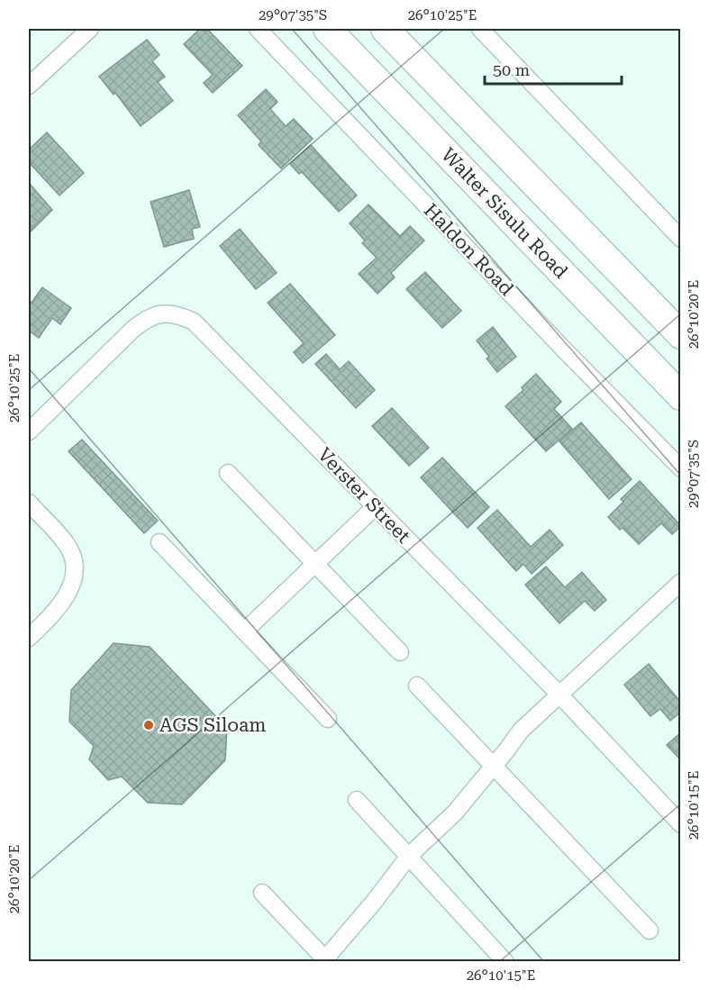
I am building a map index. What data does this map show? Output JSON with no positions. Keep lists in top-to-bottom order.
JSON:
{
  "streets": {
    "highway": ["Walter Sisulu Road"],
    "street": ["Haldon Road", "Verster Street"]
  },
  "places": ["AGS Siloam"],
  "scale_bar": "50 m",
  "coordinates": [
    "29°07'35\"S",
    "26°10'25\"E",
    "26°10'20\"E",
    "26°10'15\"E"
  ]
}
